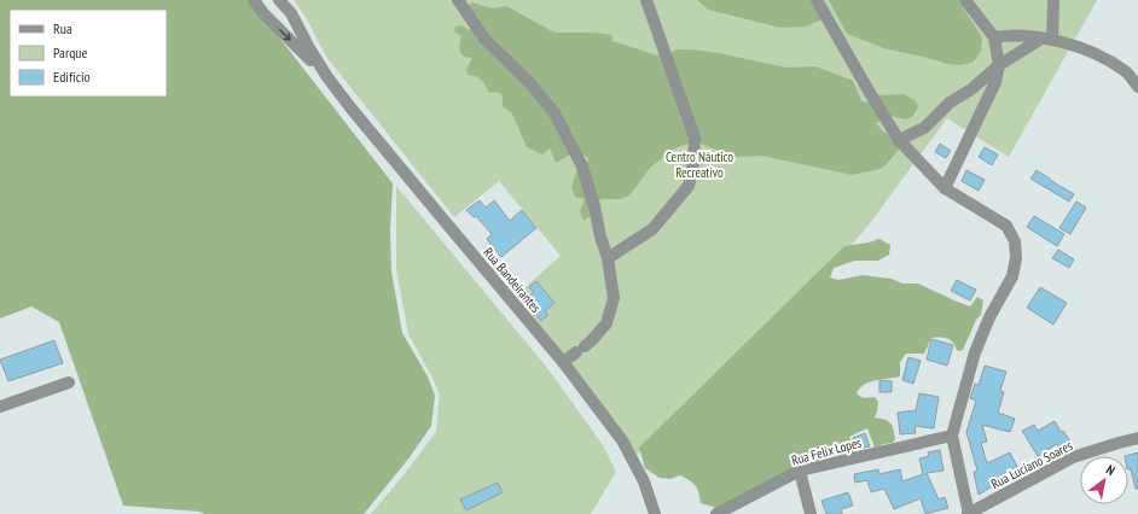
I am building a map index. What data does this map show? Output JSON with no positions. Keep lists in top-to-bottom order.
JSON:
{
  "streets": {
    "street": ["Rua Bandeirantes", "Rua Felix Lopes", "Rua Luciano Soares"]
  },
  "parks": ["Centro Náutico Recreativo"],
  "legend": ["Rua", "Parque", "Edifício"],
  "north": "top right"
}
